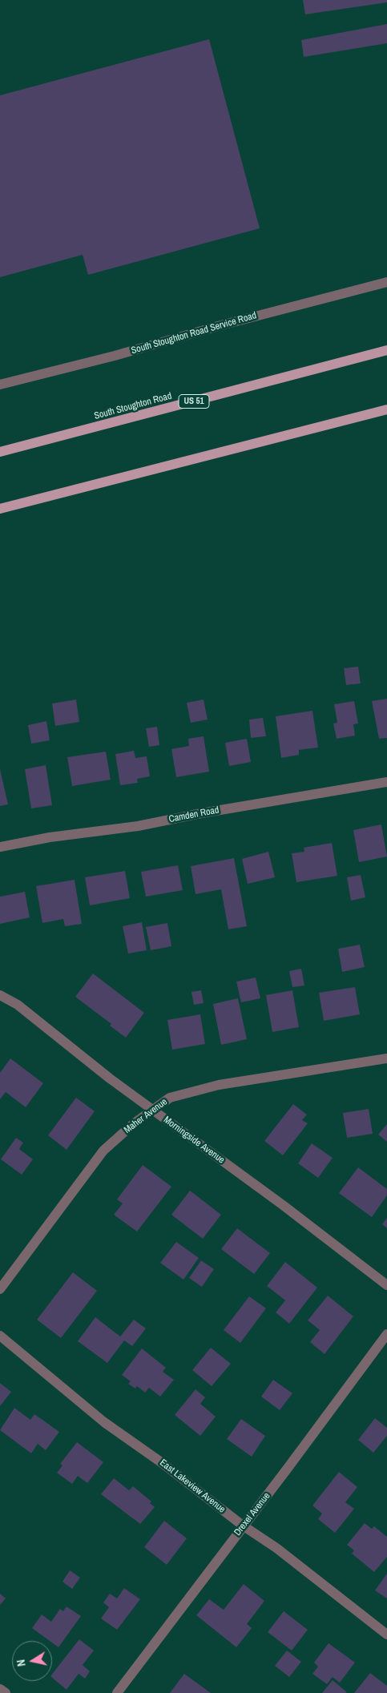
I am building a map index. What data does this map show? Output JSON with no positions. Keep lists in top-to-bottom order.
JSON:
{
  "streets": {
    "main road": ["US 51", "South Stoughton Road"],
    "street": [
      "South Stoughton Road Service Road",
      "Camden Road",
      "Maher Avenue",
      "Morningside Avenue",
      "East Lakeview Avenue",
      "Drexel Avenue"
    ]
  },
  "crossings": [
    ["Maher Avenue", "Morningside Avenue"],
    ["East Lakeview Avenue", "Drexel Avenue"]
  ],
  "north": "left"
}
